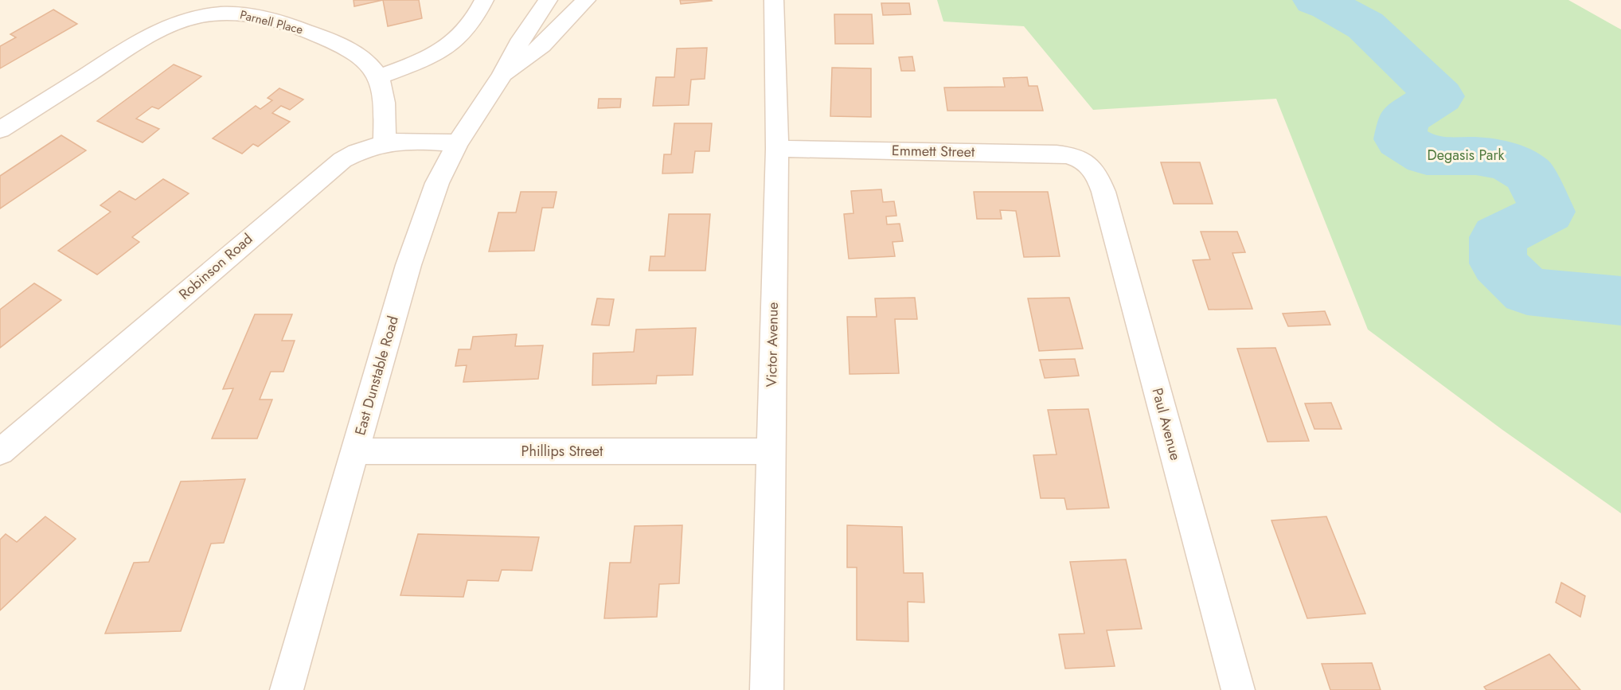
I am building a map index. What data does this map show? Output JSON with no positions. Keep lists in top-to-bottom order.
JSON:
{
  "streets": {
    "street": [
      "Parnell Place",
      "Emmett Street",
      "Robinson Road",
      "Victor Avenue",
      "East Dunstable Road",
      "Paul Avenue",
      "Phillips Street"
    ]
  },
  "crossings": [
    ["Parnell Place", "Robinson Road"],
    ["Emmett Street", "Victor Avenue"],
    ["Emmett Street", "Paul Avenue"],
    ["Robinson Road", "East Dunstable Road"],
    ["Victor Avenue", "Phillips Street"],
    ["East Dunstable Road", "Phillips Street"]
  ],
  "parks": ["Degasis Park"]
}
